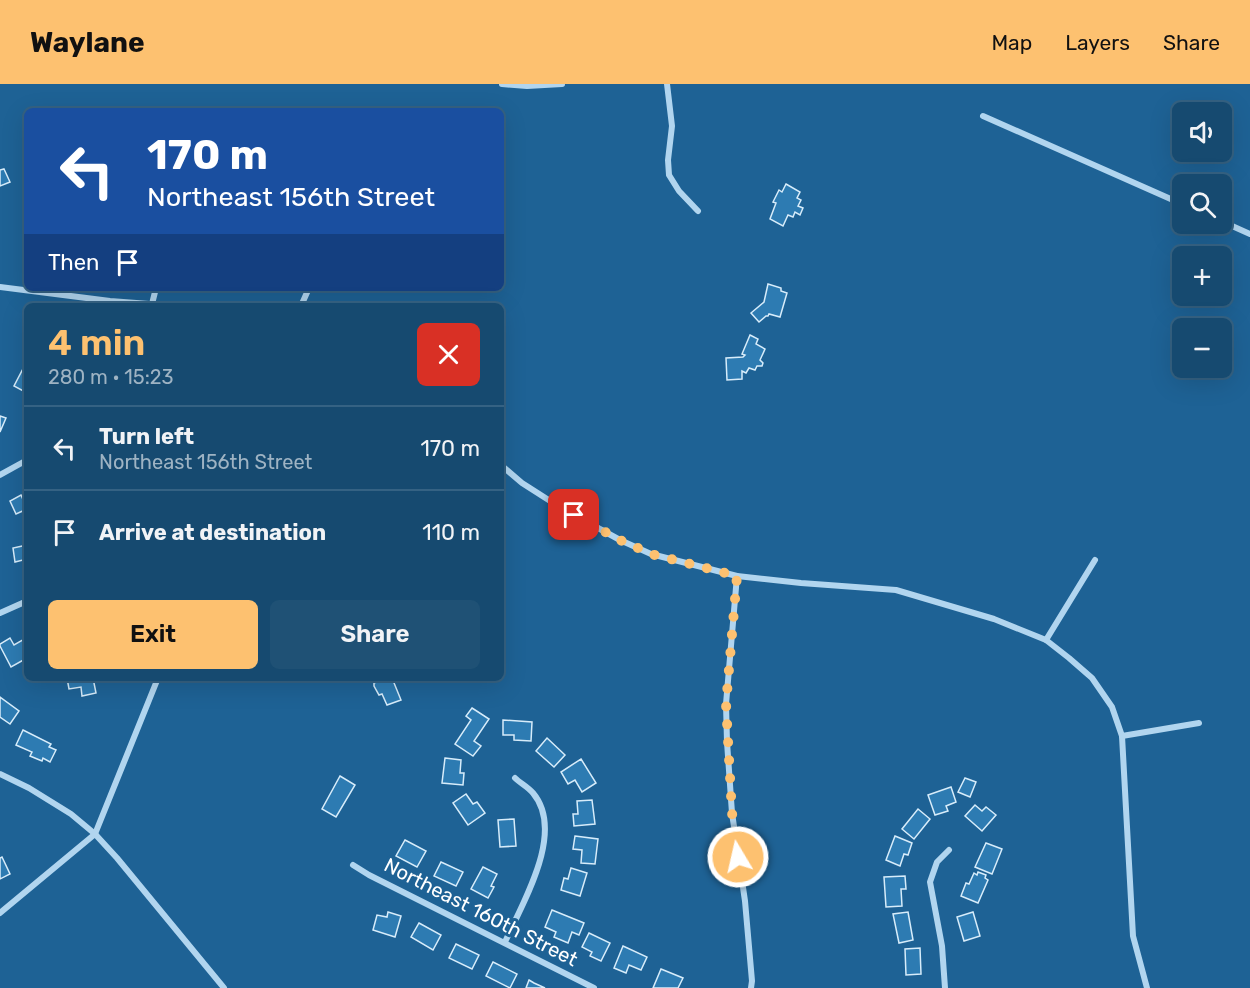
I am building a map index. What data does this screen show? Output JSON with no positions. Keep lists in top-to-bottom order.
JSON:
{
  "streets": {
    "street": ["Northeast 160th Street"]
  },
  "page": {
    "header": "Waylane",
    "nav": ["Map", "Layers", "Share"],
    "map_buttons": ["+", "−"],
    "turn": ["170 m", "Northeast 156th Street"],
    "then": "Then",
    "heading": ["4 min", "280 m · 15:23"],
    "list": [
      {
        "name": "Turn left",
        "note": "Northeast 156th Street",
        "value": "170 m"
      },
      {
        "name": "Arrive at destination",
        "value": "110 m"
      }
    ],
    "buttons": ["Exit", "Share"]
  }
}
